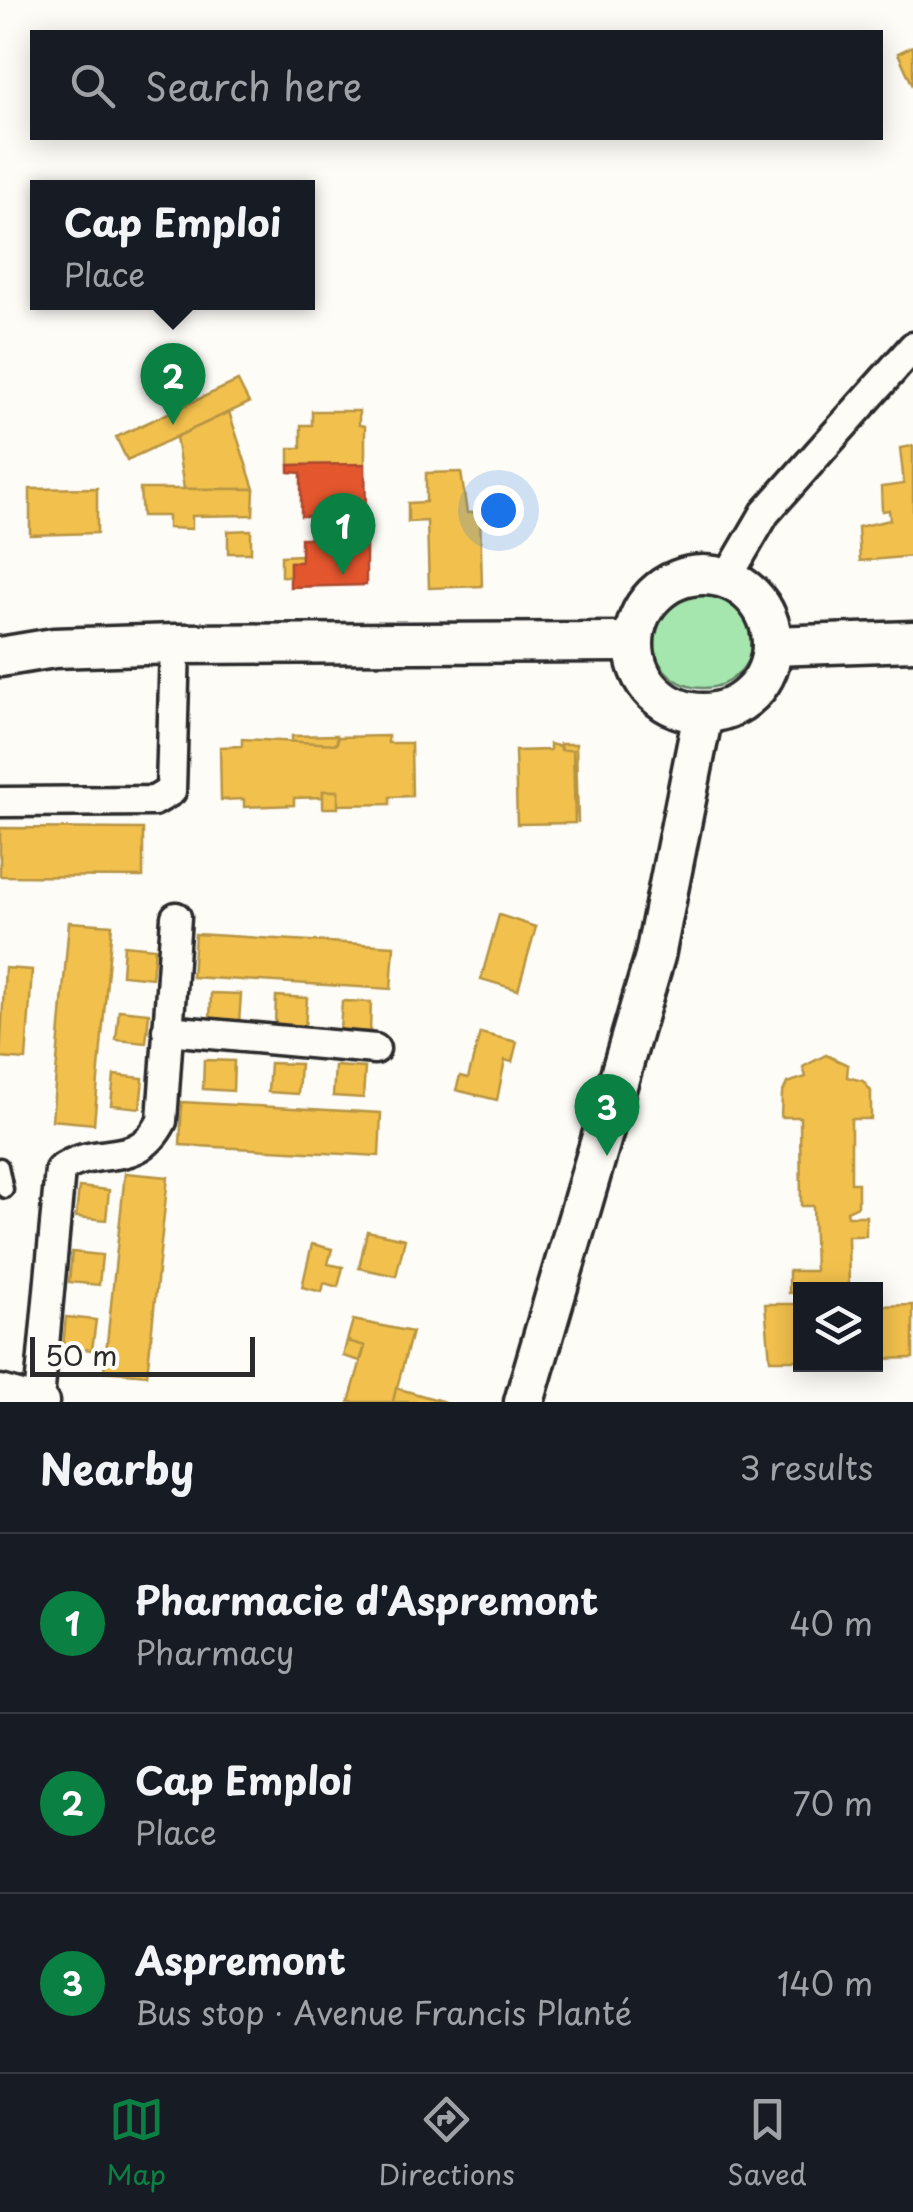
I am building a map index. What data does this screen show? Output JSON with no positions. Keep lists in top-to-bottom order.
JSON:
{
  "scale_bar": "50 m",
  "page": {
    "search": "Search here",
    "popup": ["Cap Emploi", "Place"],
    "pins": ["2", "1", "3"],
    "scale": "50 m",
    "heading": ["Nearby", "3 results"],
    "list": [
      {
        "mark": "1",
        "name": "Pharmacie d'Aspremont",
        "note": "Pharmacy",
        "value": "40 m"
      },
      {
        "mark": "2",
        "name": "Cap Emploi",
        "note": "Place",
        "value": "70 m"
      },
      {
        "mark": "3",
        "name": "Aspremont",
        "note": "Bus stop · Avenue Francis Planté",
        "value": "140 m"
      }
    ],
    "nav": ["Map", "Directions", "Saved"]
  }
}
